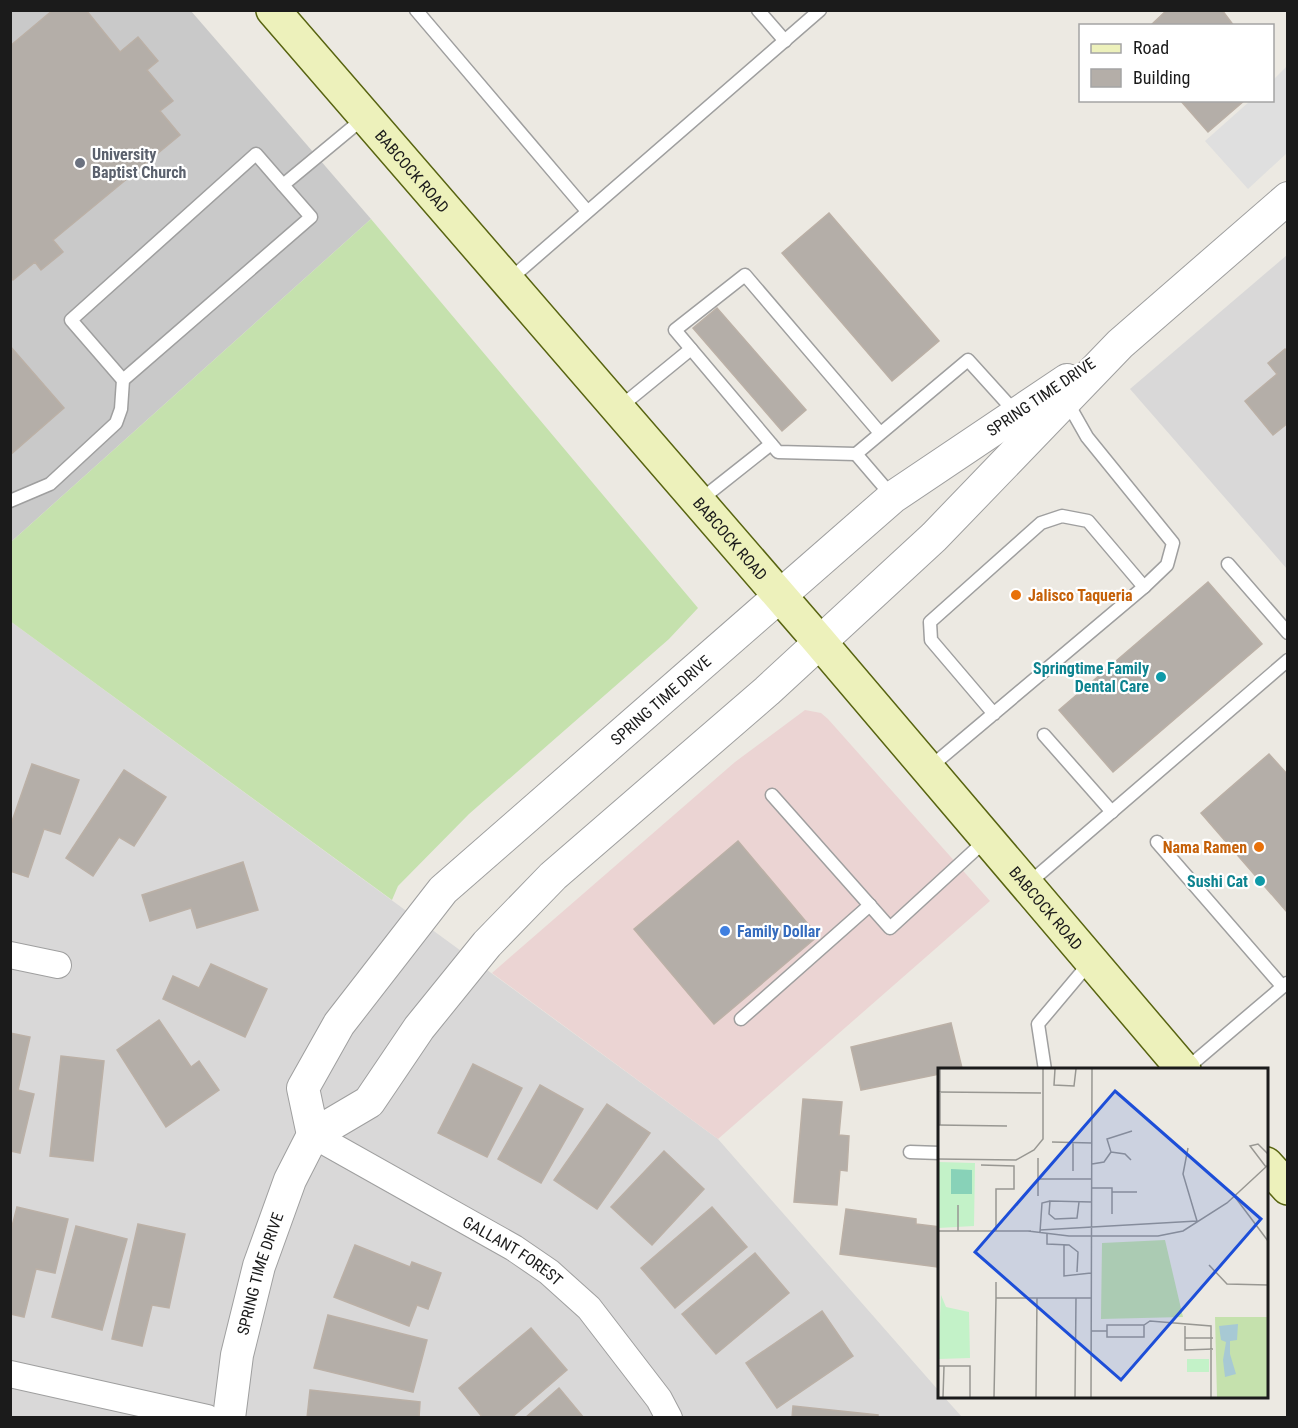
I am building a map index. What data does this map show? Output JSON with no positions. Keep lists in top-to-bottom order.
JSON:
{
  "streets": {
    "main road": ["BABCOCK ROAD"],
    "street": ["SPRING TIME DRIVE", "GALLANT FOREST"]
  },
  "crossings": [
    ["BABCOCK ROAD", "SPRING TIME DRIVE"],
    ["SPRING TIME DRIVE", "GALLANT FOREST"]
  ],
  "places": [
    "University Baptist Church",
    "Jalisco Taqueria",
    "Springtime Family Dental Care",
    "Nama Ramen",
    "Sushi Cat",
    "Family Dollar"
  ],
  "legend": ["Road", "Building"]
}
